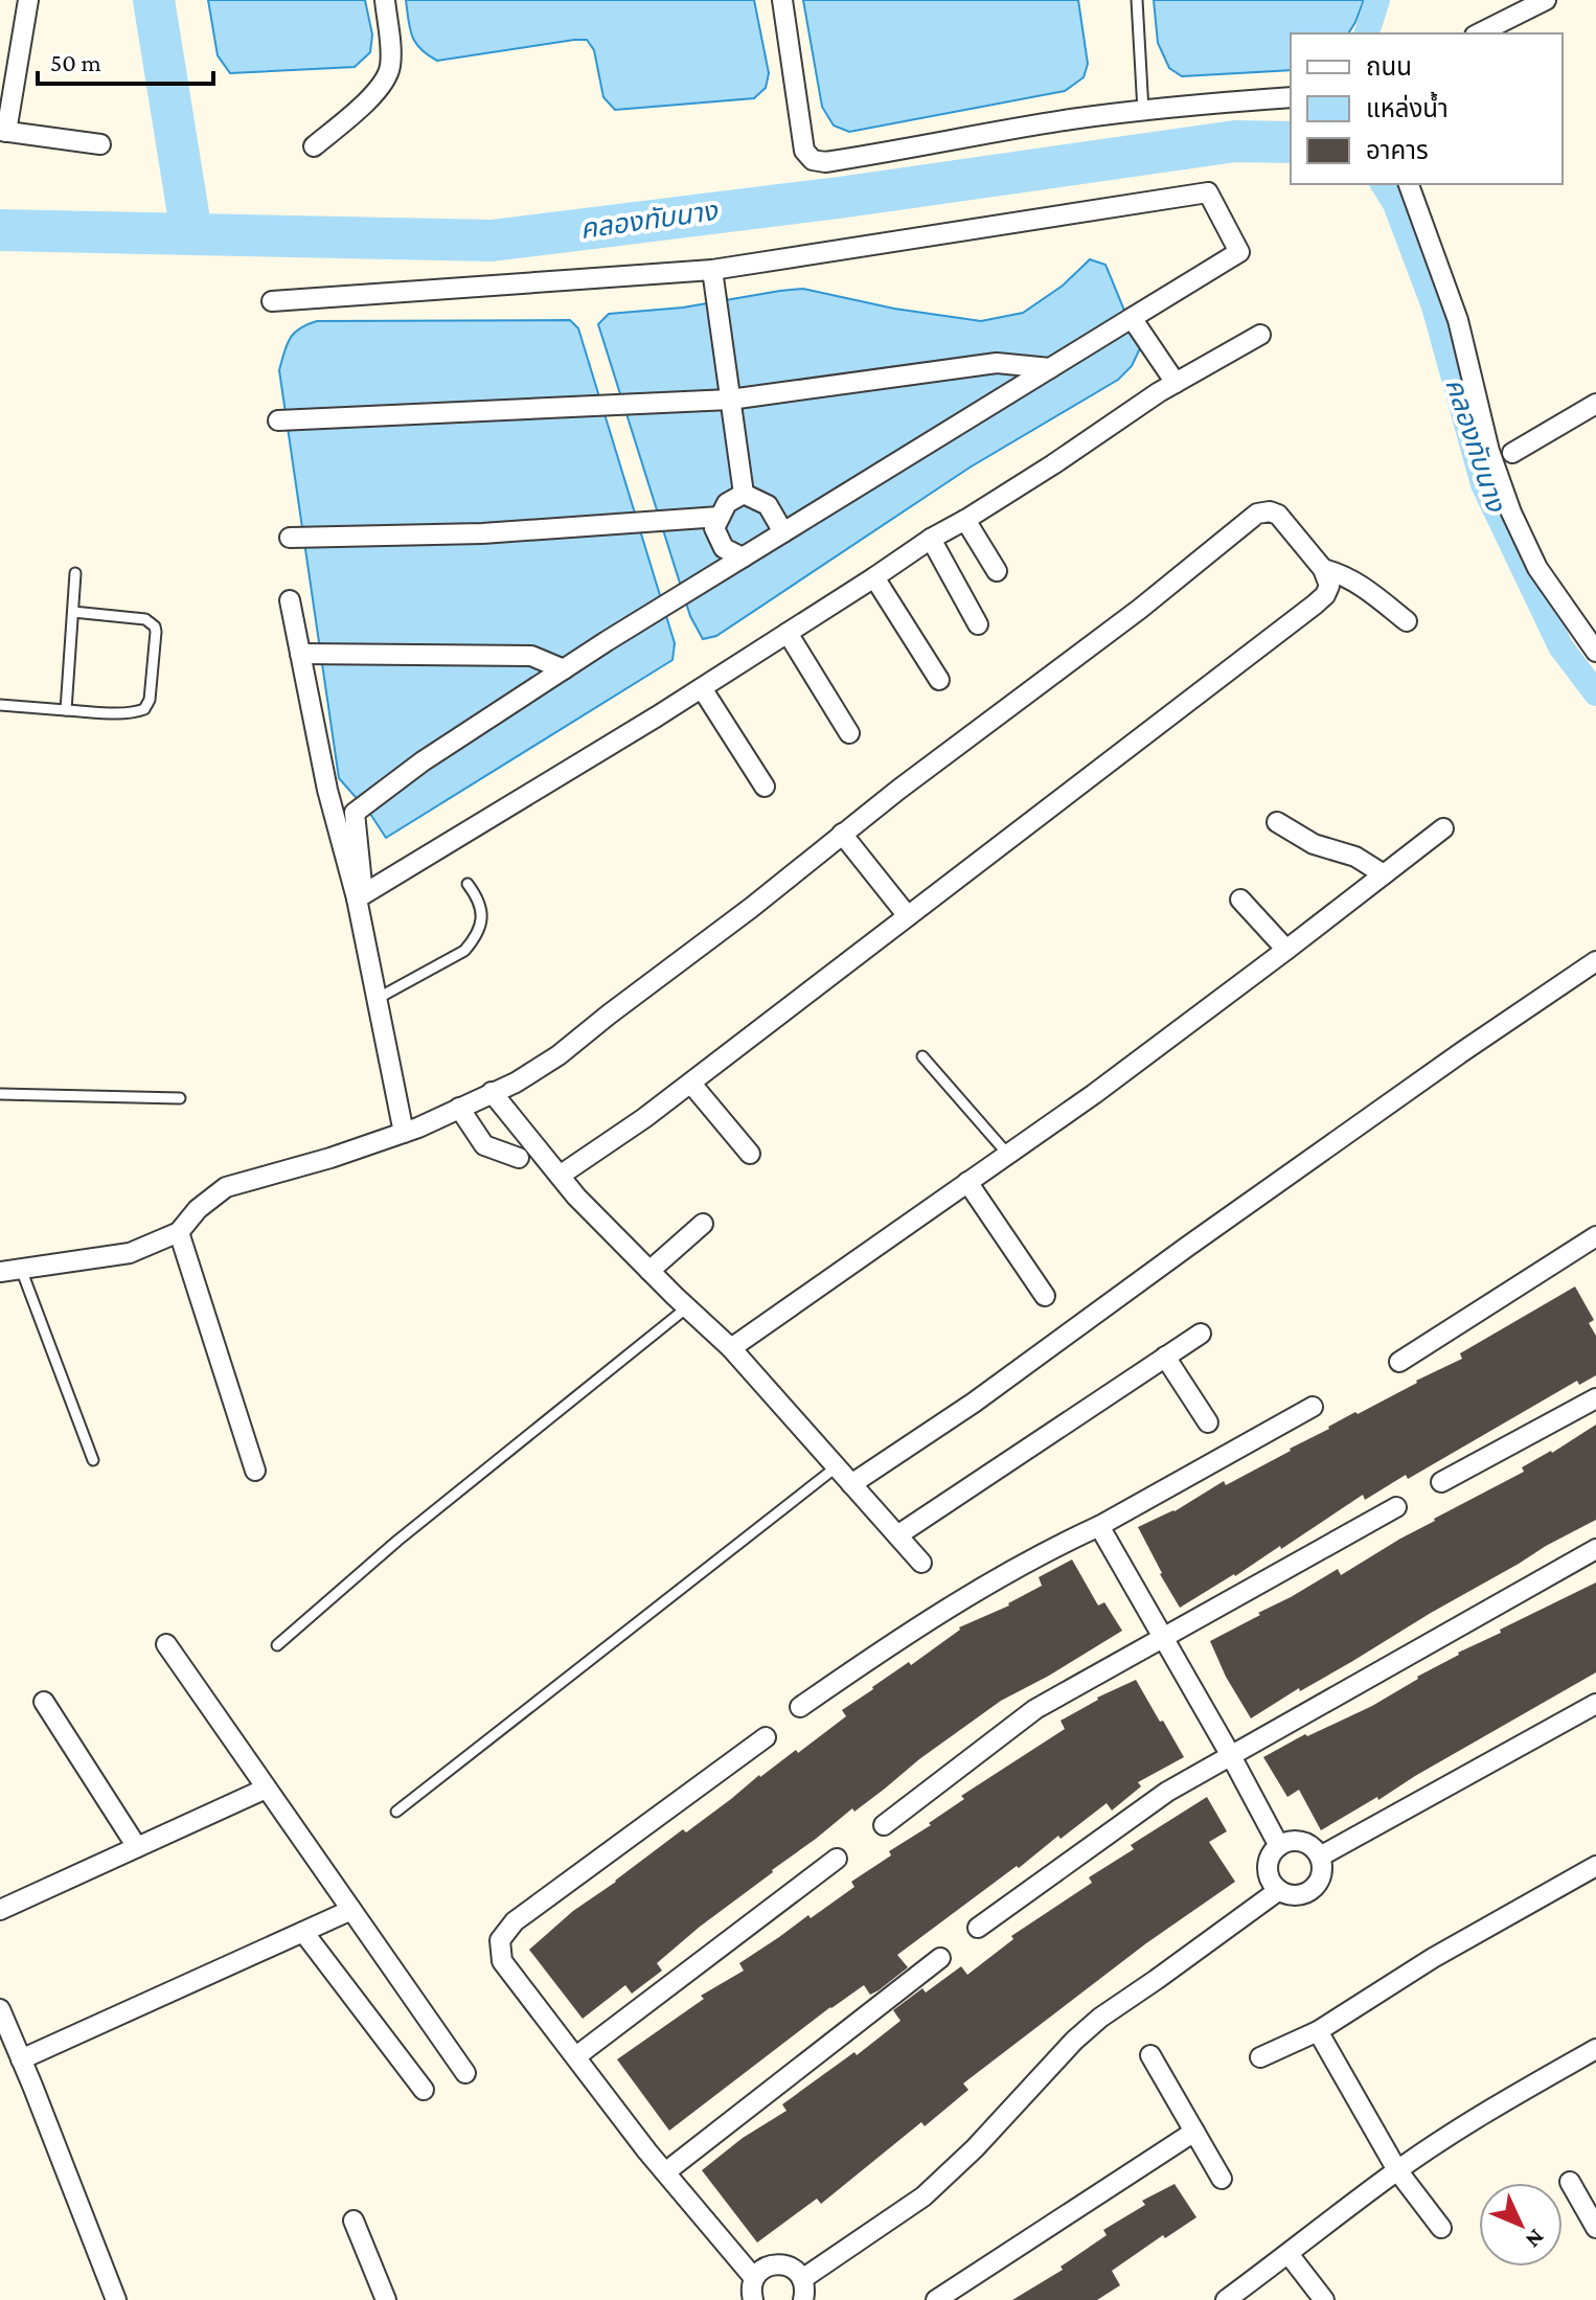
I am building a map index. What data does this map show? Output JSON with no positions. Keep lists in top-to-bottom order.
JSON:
{
  "water": ["คลองทับนาง"],
  "legend": ["ถนน", "แหล่งน้ำ", "อาคาร"],
  "scale_bar": "50 m",
  "north": "bottom right"
}
